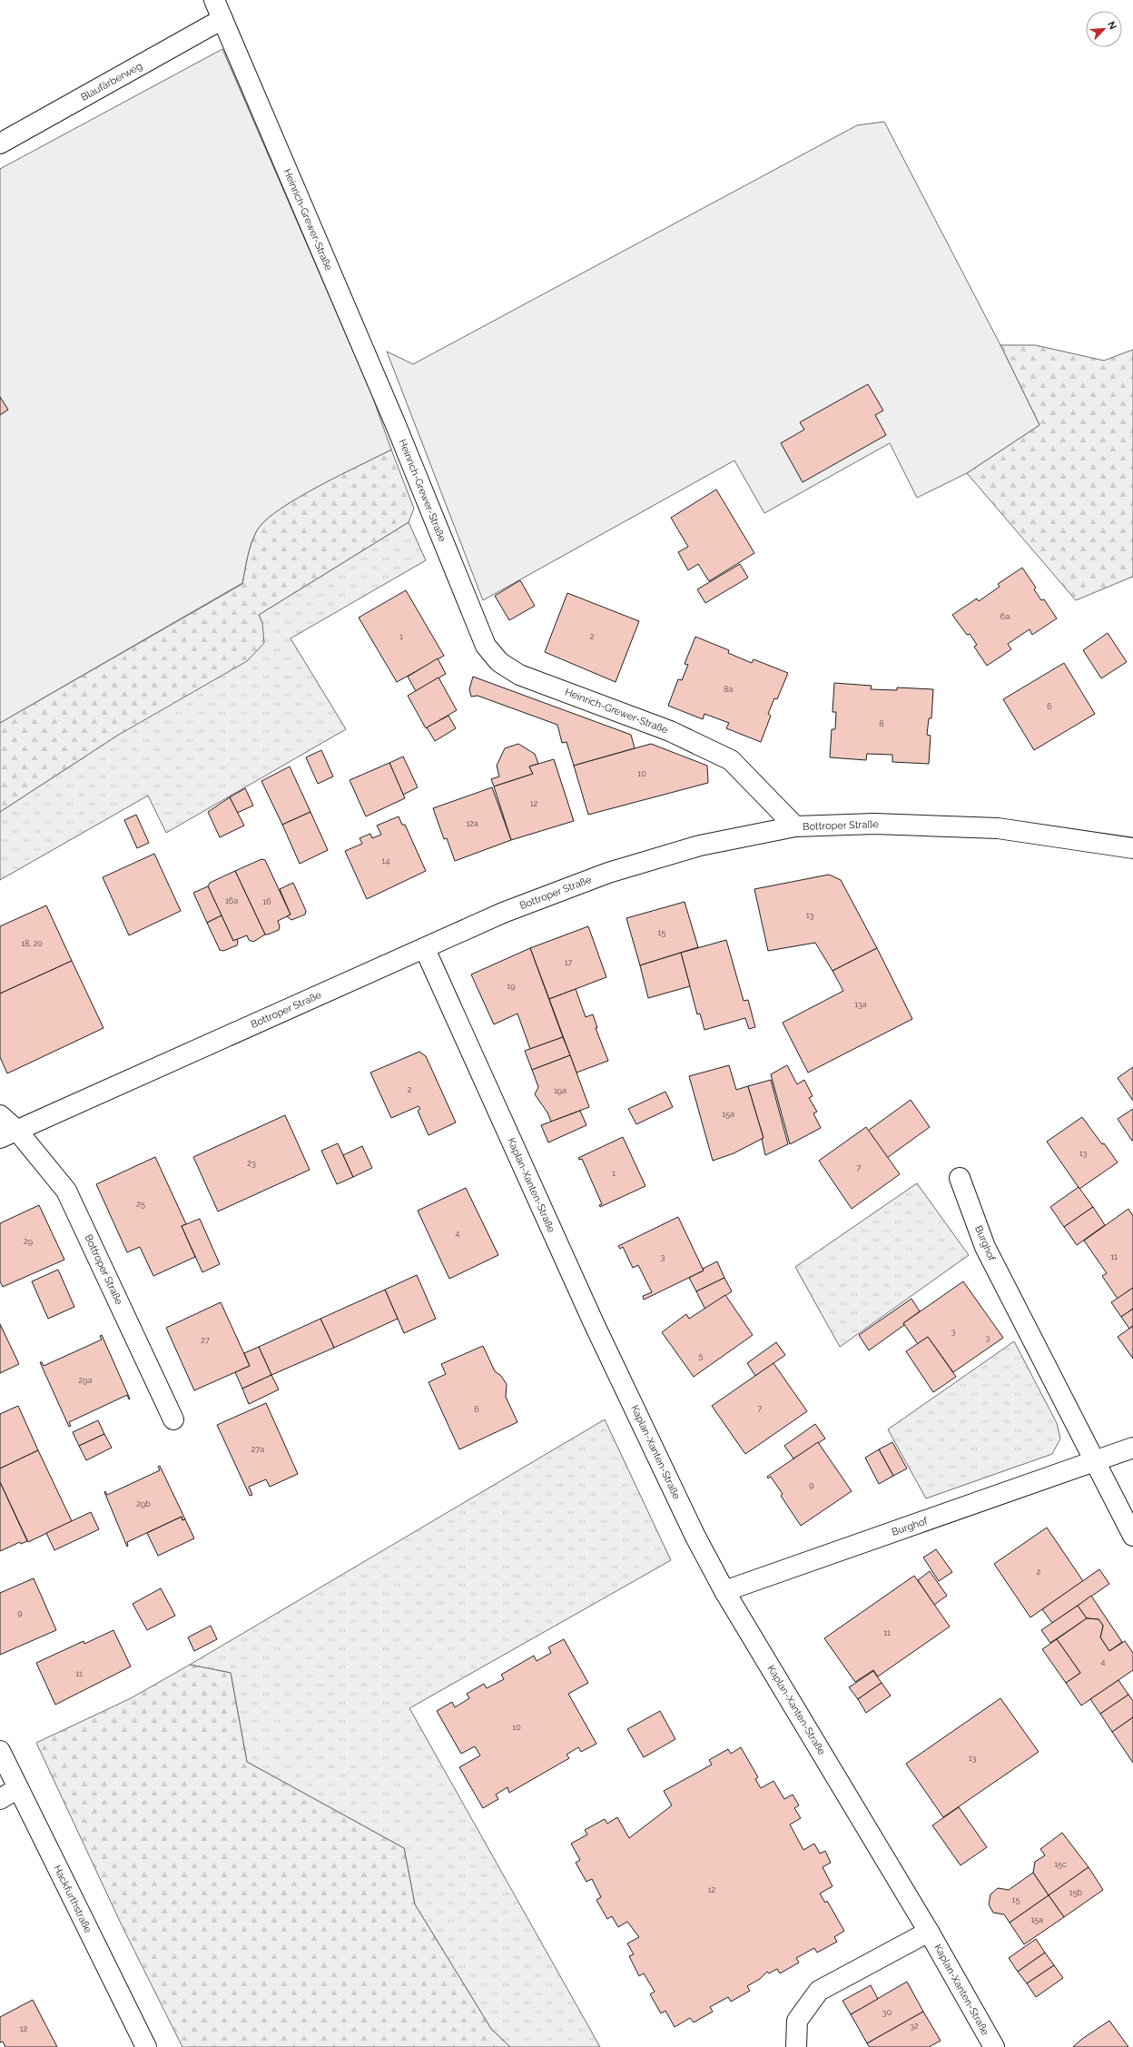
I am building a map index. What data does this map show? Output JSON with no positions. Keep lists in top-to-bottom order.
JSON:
{
  "streets": {
    "street": [
      "Blaufärberweg",
      "Heinrich-Grewer-Straße",
      "Bottroper Straße",
      "Kaplan-Xanten-Straße",
      "Burghof",
      "Hackfurthstraße"
    ]
  },
  "crossings": [
    ["Blaufärberweg", "Heinrich-Grewer-Straße"],
    ["Heinrich-Grewer-Straße", "Bottroper Straße"],
    ["Bottroper Straße", "Kaplan-Xanten-Straße"],
    ["Kaplan-Xanten-Straße", "Burghof"]
  ],
  "house_numbers": [
    "6a",
    "1",
    "2",
    "8a",
    "6",
    "8",
    "10",
    "12",
    "12a",
    "14",
    "16a",
    "16",
    "13",
    "15",
    "18, 20",
    "17",
    "19",
    "13a",
    "2",
    "19a",
    "15a",
    "13",
    "23",
    "7",
    "1",
    "25",
    "4",
    "29",
    "3",
    "11",
    "3",
    "3",
    "27",
    "5",
    "29a",
    "7",
    "6",
    "27a",
    "9",
    "29b",
    "2",
    "9",
    "11",
    "4",
    "11",
    "10",
    "13",
    "15c",
    "12",
    "15b",
    "15",
    "15a",
    "30",
    "32",
    "12"
  ],
  "north": "top right"
}
